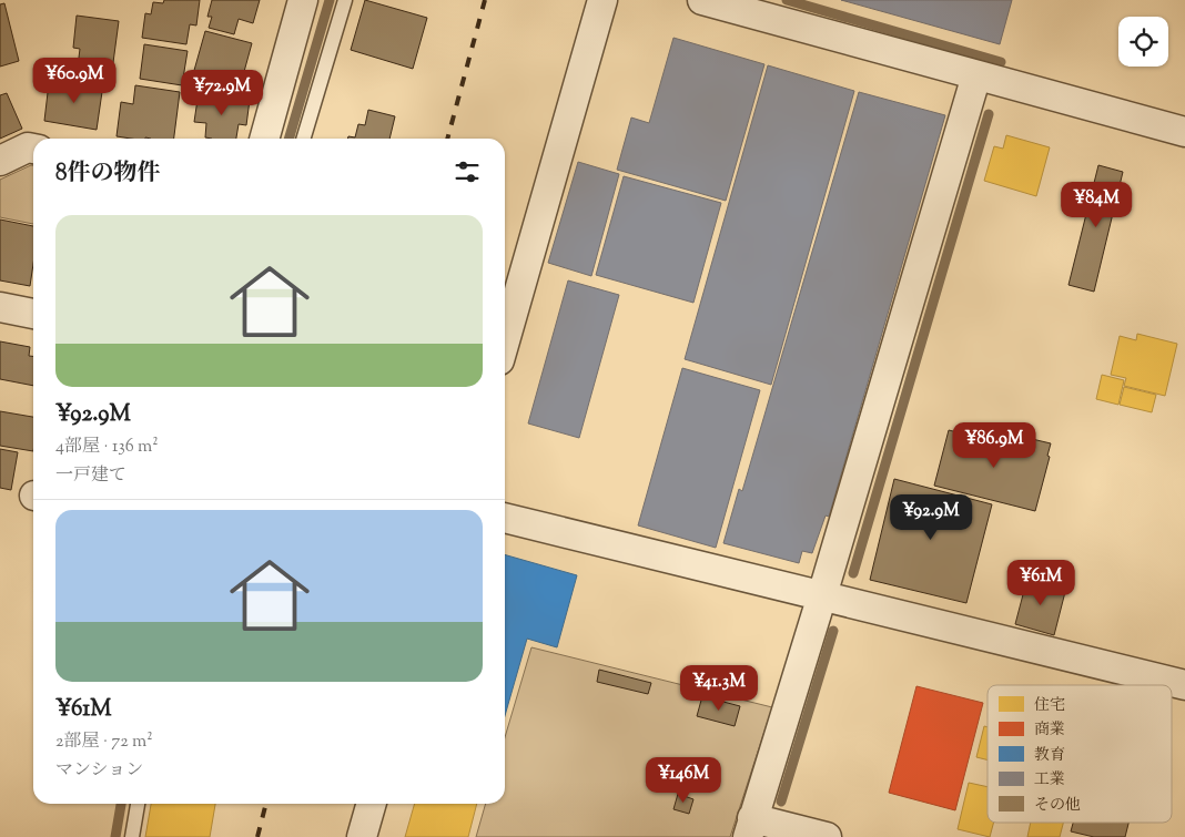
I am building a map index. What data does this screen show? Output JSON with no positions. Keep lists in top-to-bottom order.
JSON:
{
  "legend": [
    "住宅",
    "商業",
    "教育",
    "工業",
    "その他"
  ],
  "page": {
    "price": [
      "¥60.9M",
      "¥72.9M",
      "¥84M",
      "¥86.9M",
      "¥92.9M",
      "¥61M",
      "¥41.3M",
      "¥146M"
    ],
    "heading": "8件の物件",
    "list": [
      {
        "name": "¥92.9M",
        "note": "4部屋 · 136 m² · 一戸建て"
      },
      {
        "name": "¥61M",
        "note": "2部屋 · 72 m² · マンション"
      }
    ]
  }
}
